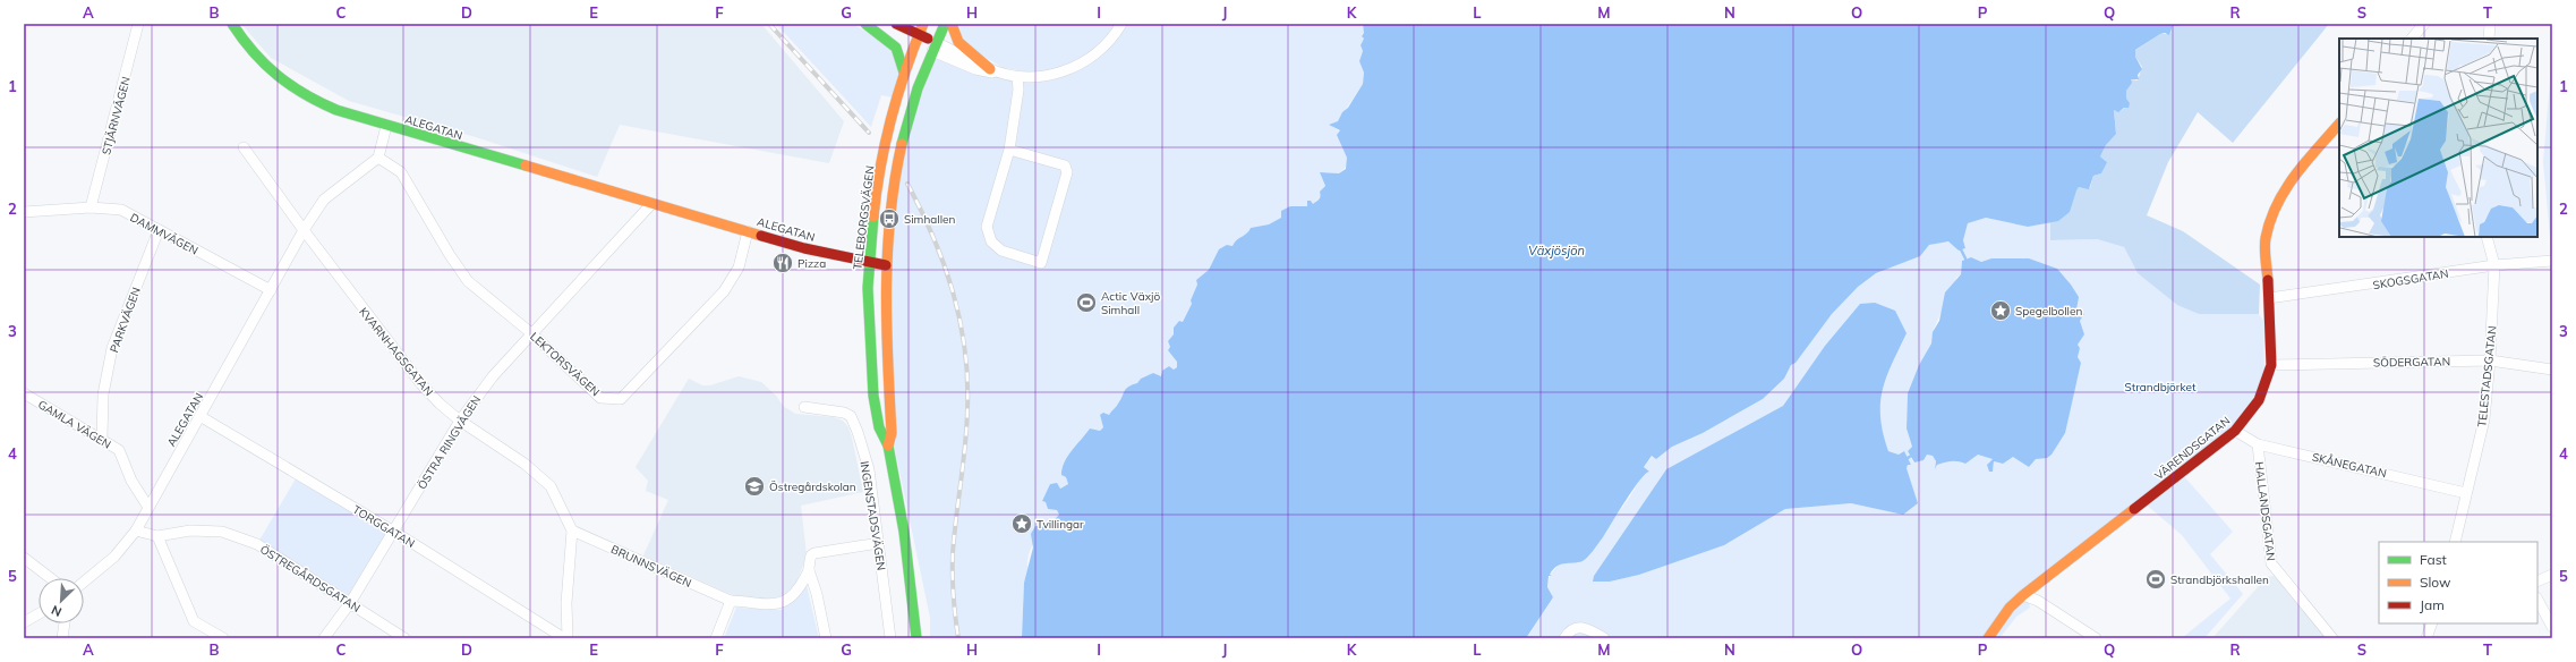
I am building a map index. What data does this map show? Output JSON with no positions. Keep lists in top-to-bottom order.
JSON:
{
  "streets": {
    "street": [
      "STJÄRNVÄGEN",
      "ALEGATAN",
      "TELEBORGSVÄGEN",
      "DAMMVÄGEN",
      "SKOGSGATAN",
      "PARKVÄGEN",
      "KVARNHAGSGATAN",
      "SÖDERGATAN",
      "LEKTORSVÄGEN",
      "TELESTADSGATAN",
      "GAMLA VÄGEN",
      "ÖSTRA RINGVÄGEN",
      "VÄRENDSGATAN",
      "SKÅNEGATAN",
      "HALLANDSGATAN",
      "INGENSTADSVÄGEN",
      "TORGGATAN",
      "BRUNNSVÄGEN",
      "ÖSTREGÅRDSGATAN"
    ]
  },
  "crossings": [
    ["STJÄRNVÄGEN", "DAMMVÄGEN"],
    ["ALEGATAN", "TELEBORGSVÄGEN"],
    ["ALEGATAN", "DAMMVÄGEN"],
    ["ALEGATAN", "KVARNHAGSGATAN"],
    ["ALEGATAN", "LEKTORSVÄGEN"],
    ["ALEGATAN", "GAMLA VÄGEN"],
    ["ALEGATAN", "ÖSTRA RINGVÄGEN"],
    ["ALEGATAN", "TORGGATAN"],
    ["ALEGATAN", "ÖSTREGÅRDSGATAN"],
    ["DAMMVÄGEN", "PARKVÄGEN"],
    ["SKOGSGATAN", "TELESTADSGATAN"],
    ["SKOGSGATAN", "VÄRENDSGATAN"],
    ["PARKVÄGEN", "GAMLA VÄGEN"],
    ["KVARNHAGSGATAN", "ÖSTRA RINGVÄGEN"],
    ["KVARNHAGSGATAN", "BRUNNSVÄGEN"],
    ["SÖDERGATAN", "TELESTADSGATAN"],
    ["SÖDERGATAN", "VÄRENDSGATAN"],
    ["LEKTORSVÄGEN", "ÖSTRA RINGVÄGEN"],
    ["TELESTADSGATAN", "SKÅNEGATAN"],
    ["ÖSTRA RINGVÄGEN", "TORGGATAN"],
    ["ÖSTRA RINGVÄGEN", "ÖSTREGÅRDSGATAN"],
    ["VÄRENDSGATAN", "SKÅNEGATAN"],
    ["SKÅNEGATAN", "HALLANDSGATAN"],
    ["INGENSTADSVÄGEN", "BRUNNSVÄGEN"]
  ],
  "water": ["Växjösjön"],
  "parks": ["Strandbjörket"],
  "places": {
    "bus stop": ["Simhallen"],
    "restaurant": ["Pizza"],
    "sports": ["Actic Växjö Simhall", "Strandbjörkshallen"],
    "place": ["Spegelbollen", "Tvillingar"],
    "school or university": ["Östregårdskolan"]
  },
  "legend": ["Fast", "Slow", "Jam"],
  "north": "bottom left",
  "grid": {
    "columns": [
      "A",
      "B",
      "C",
      "D",
      "E",
      "F",
      "G",
      "H",
      "I",
      "J",
      "K",
      "L",
      "M",
      "N",
      "O",
      "P",
      "Q",
      "R",
      "S",
      "T"
    ],
    "rows": [
      "1",
      "2",
      "3",
      "4",
      "5"
    ]
  }
}
